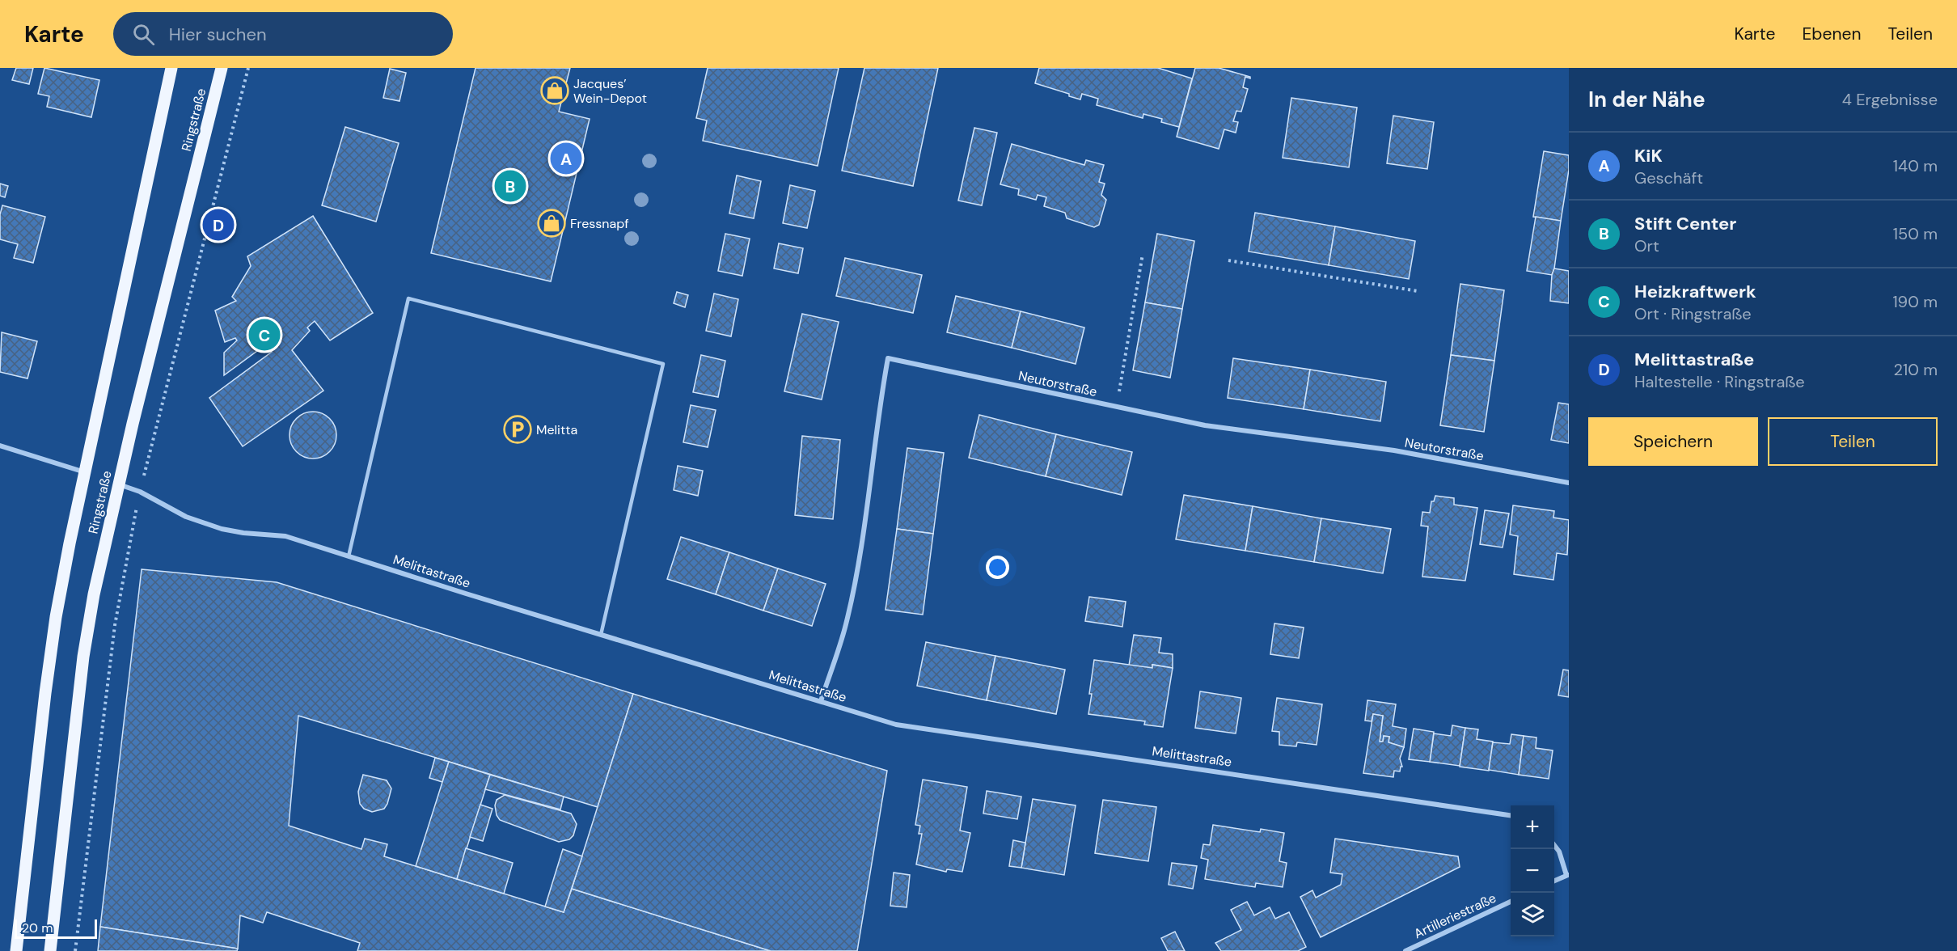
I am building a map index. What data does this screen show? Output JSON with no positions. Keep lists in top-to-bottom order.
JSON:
{
  "streets": {
    "main road": ["Ringstraße"],
    "street": ["Neutorstraße", "Melittastraße", "Artilleriestraße"]
  },
  "crossings": [
    ["Ringstraße", "Melittastraße"],
    ["Neutorstraße", "Melittastraße"]
  ],
  "places": {
    "shop": ["Jacques’ Wein-Depot", "Fressnapf"],
    "parking": ["Melitta"]
  },
  "scale_bar": "20 m",
  "page": {
    "header": "Karte",
    "search": "Hier suchen",
    "nav": ["Karte", "Ebenen", "Teilen"],
    "heading": ["In der Nähe", "4 Ergebnisse"],
    "list": [
      {
        "mark": "A",
        "name": "KiK",
        "note": "Geschäft",
        "value": "140 m"
      },
      {
        "mark": "B",
        "name": "Stift Center",
        "note": "Ort",
        "value": "150 m"
      },
      {
        "mark": "C",
        "name": "Heizkraftwerk",
        "note": "Ort · Ringstraße",
        "value": "190 m"
      },
      {
        "mark": "D",
        "name": "Melittastraße",
        "note": "Haltestelle · Ringstraße",
        "value": "210 m"
      }
    ],
    "pins": [
      "A",
      "B",
      "D",
      "C"
    ],
    "buttons": ["Speichern", "Teilen"],
    "map_buttons": ["+", "−"],
    "scale": "20 m"
  }
}
